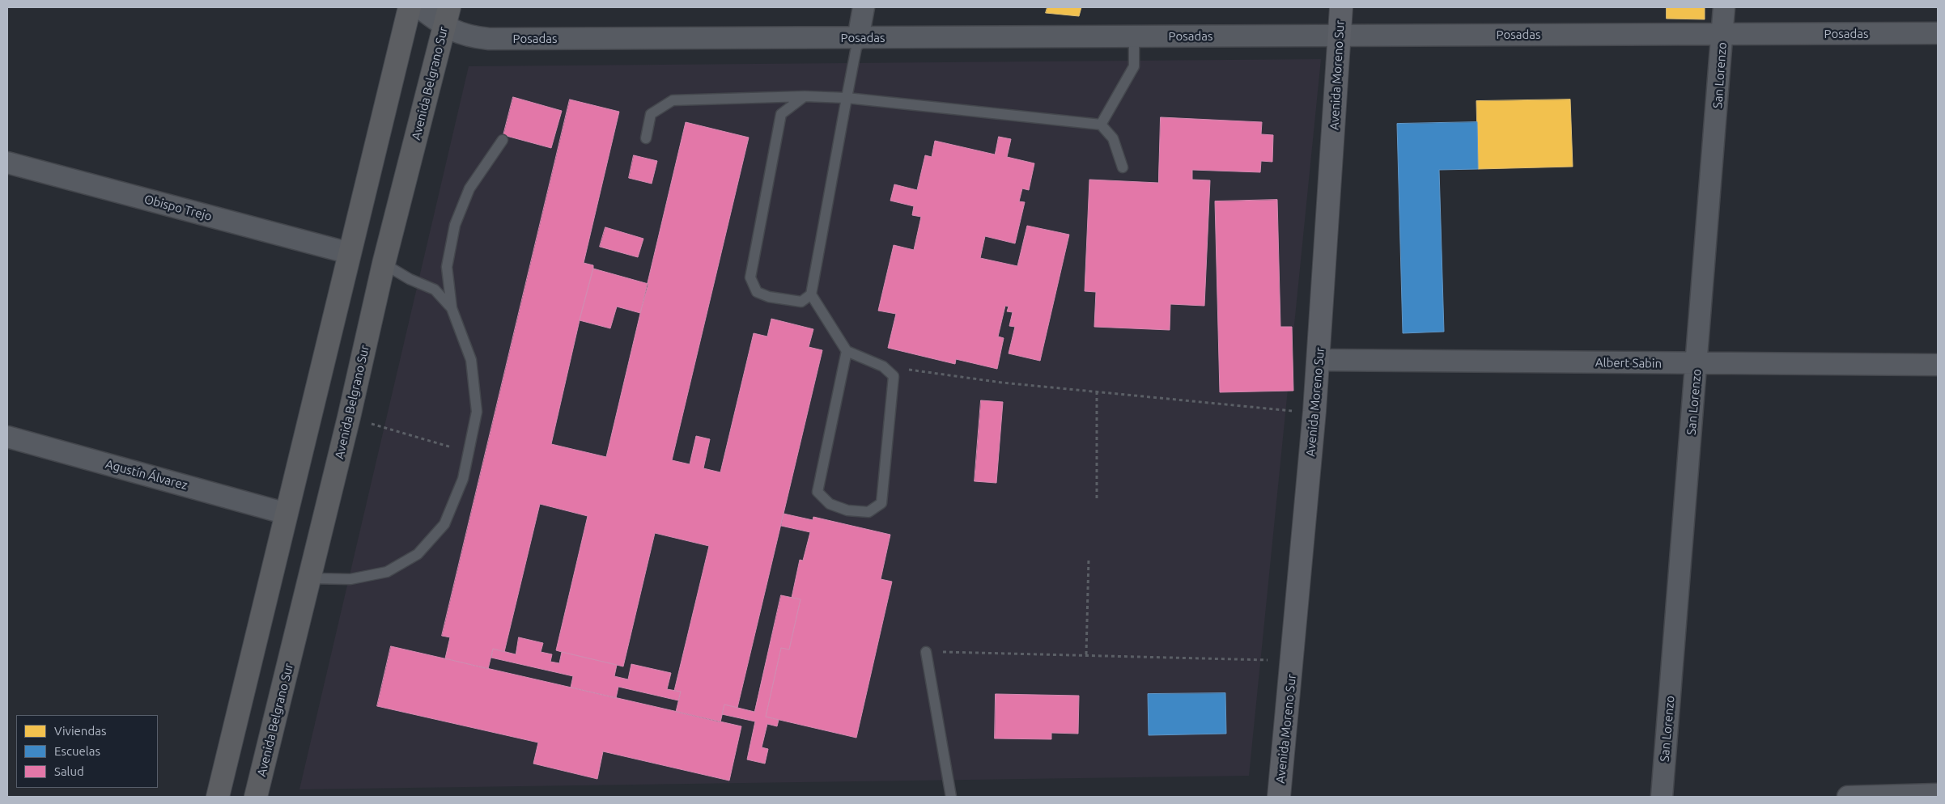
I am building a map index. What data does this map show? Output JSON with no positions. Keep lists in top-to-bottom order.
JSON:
{
  "streets": {
    "highway": ["Avenida Belgrano Sur"],
    "street": [
      "Posadas",
      "Avenida Moreno Sur",
      "San Lorenzo",
      "Obispo Trejo",
      "Albert Sabin",
      "Agustín Álvarez"
    ]
  },
  "crossings": [
    ["Posadas", "Avenida Moreno Sur"],
    ["Posadas", "San Lorenzo"],
    ["Posadas", "Avenida Belgrano Sur"],
    ["Avenida Moreno Sur", "Albert Sabin"],
    ["San Lorenzo", "Albert Sabin"]
  ],
  "legend": ["Viviendas", "Escuelas", "Salud"]
}
